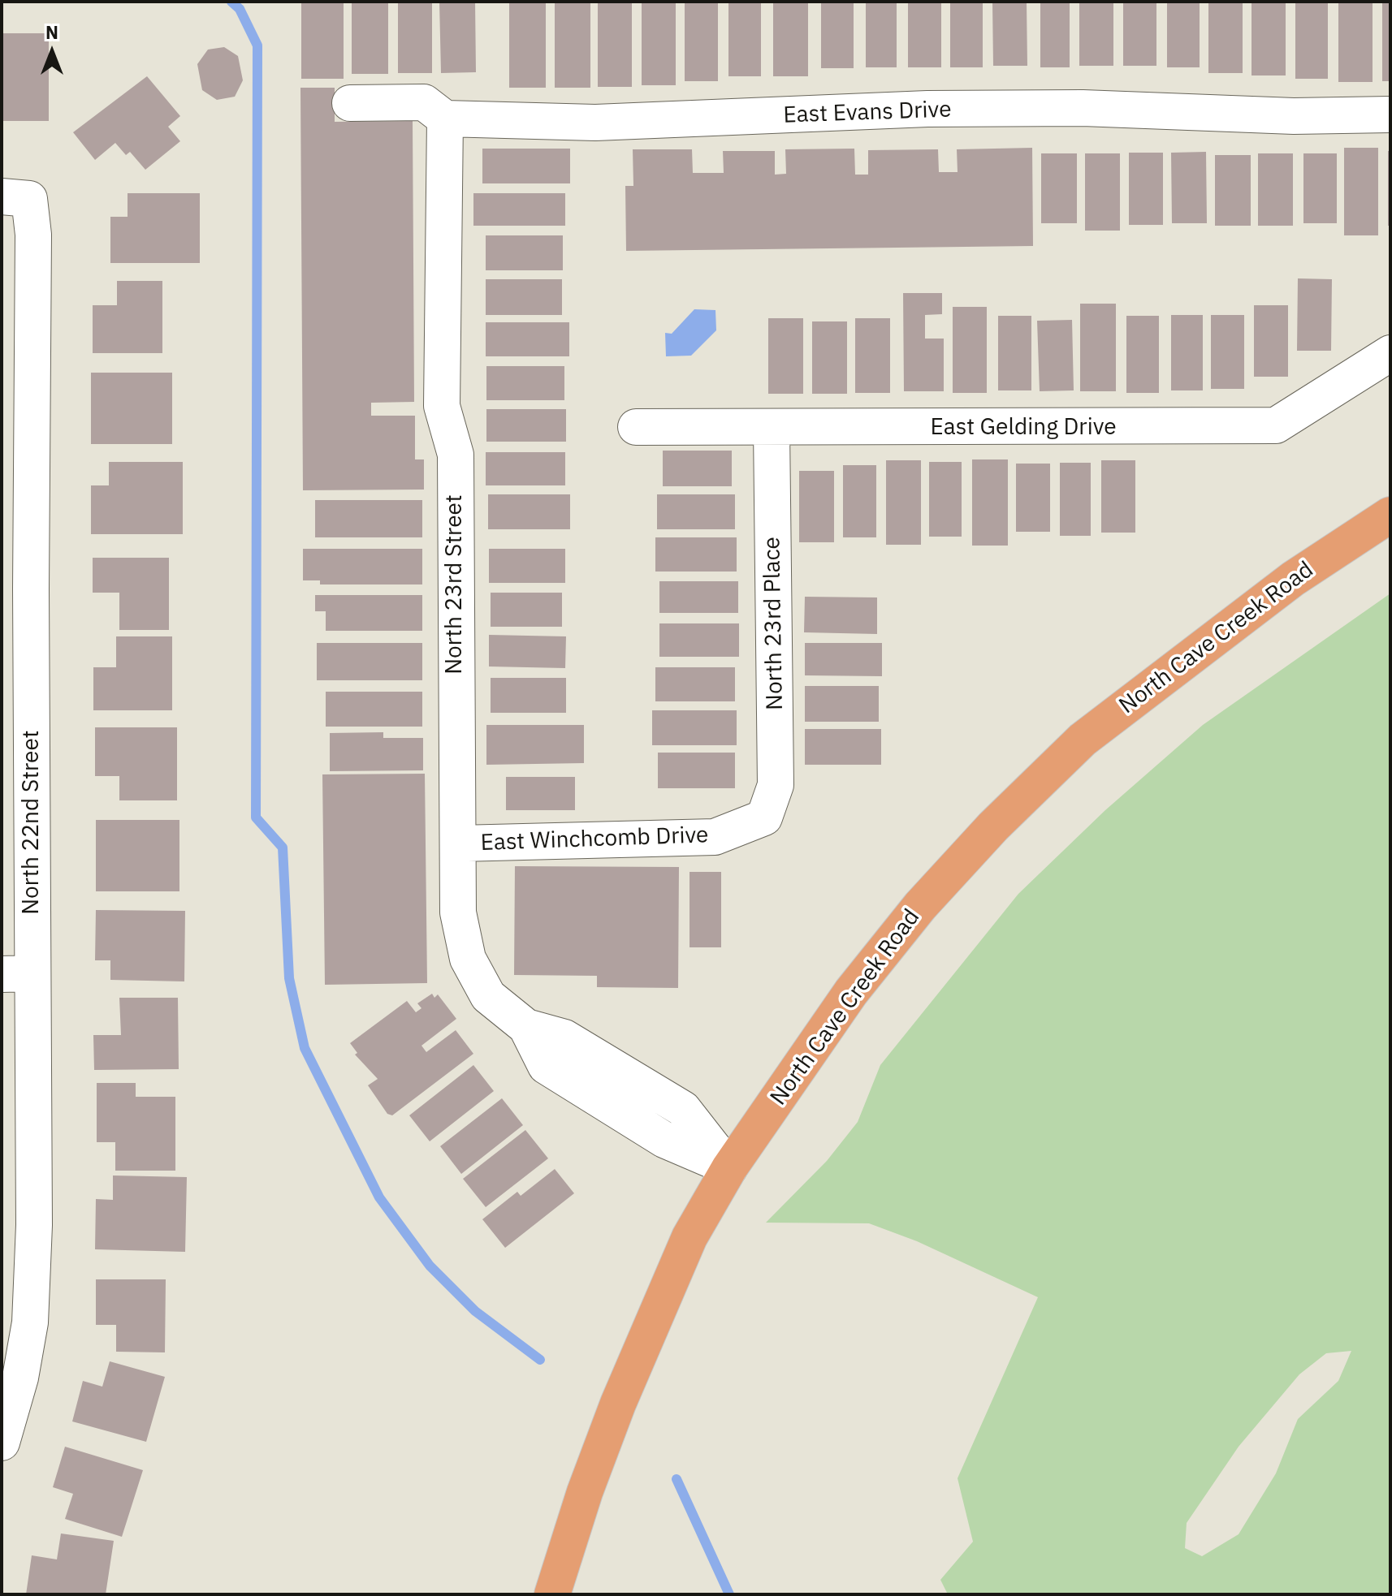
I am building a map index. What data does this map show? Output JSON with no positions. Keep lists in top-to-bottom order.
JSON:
{
  "streets": {
    "main road": ["North Cave Creek Road"],
    "street": [
      "East Evans Drive",
      "East Gelding Drive",
      "North 23rd Street",
      "North 23rd Place",
      "North 22nd Street",
      "East Winchcomb Drive"
    ]
  },
  "crossings": [
    ["East Evans Drive", "North 23rd Street"],
    ["East Gelding Drive", "North 23rd Place"],
    ["North 23rd Street", "North Cave Creek Road"],
    ["North 23rd Street", "East Winchcomb Drive"],
    ["North 23rd Place", "East Winchcomb Drive"]
  ],
  "north": "top"
}
